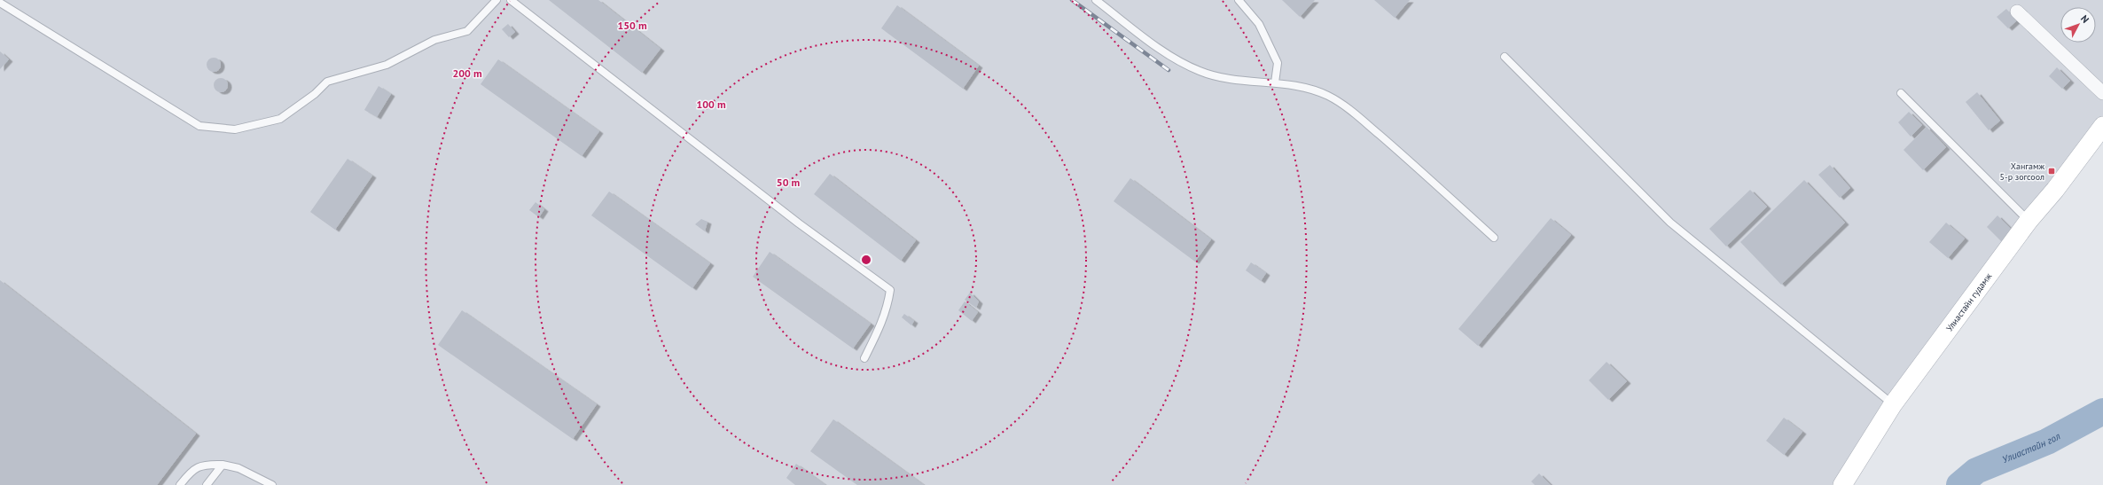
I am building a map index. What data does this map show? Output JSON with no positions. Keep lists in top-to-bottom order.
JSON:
{
  "streets": {
    "main road": ["Улиастайн гудамж"]
  },
  "water": ["Улиастайн гол"],
  "places": {
    "transit": ["Хангамж 5-р зогсоол"]
  },
  "north": "top right",
  "rings": [
    "150 m",
    "200 m",
    "100 m",
    "50 m"
  ]
}
